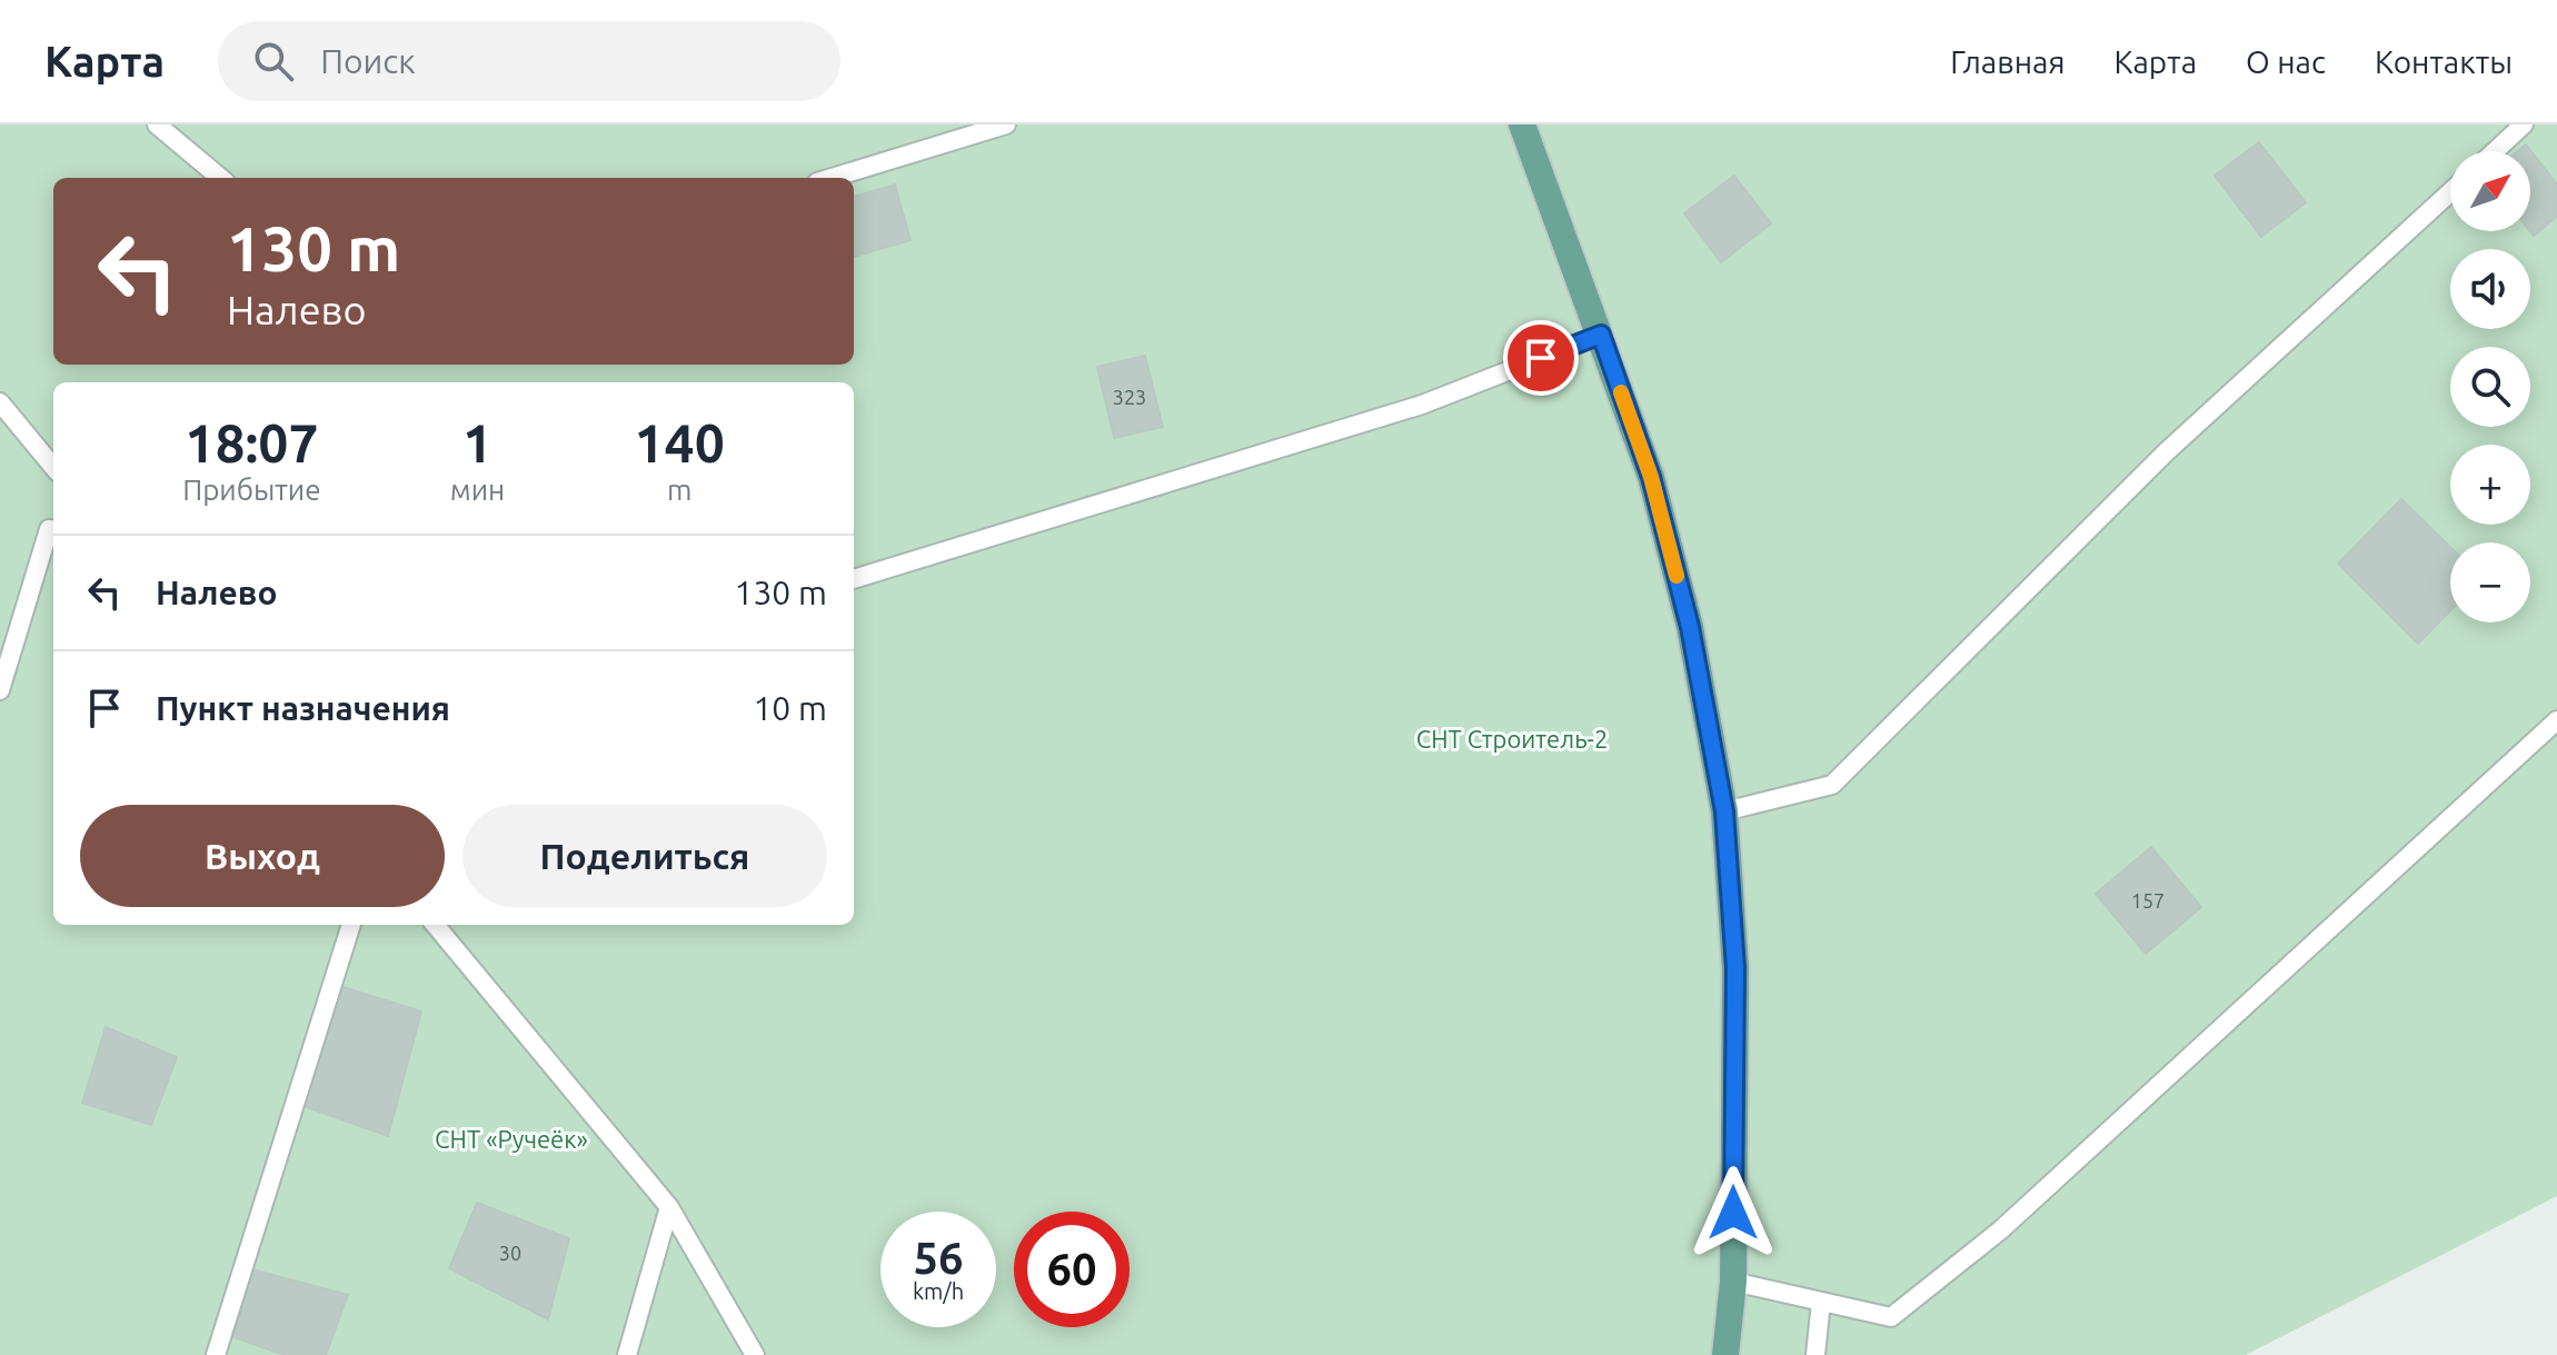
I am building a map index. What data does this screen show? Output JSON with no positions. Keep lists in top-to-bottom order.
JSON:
{
  "parks": ["СНТ Строитель-2", "СНТ «Ручеёк»"],
  "house_numbers": ["323", "157", "30"],
  "north": "top right",
  "page": {
    "header": "Карта",
    "search": "Поиск",
    "nav": [
      "Главная",
      "Карта",
      "О нас",
      "Контакты"
    ],
    "map_buttons": ["+", "−"],
    "turn": ["130 m", "Налево"],
    "eta": [
      "18:07",
      "Прибытие",
      "1",
      "мин",
      "140",
      "m"
    ],
    "list": [
      {
        "name": "Налево",
        "value": "130 m"
      },
      {
        "name": "Пункт назначения",
        "value": "10 m"
      }
    ],
    "buttons": ["Выход", "Поделиться"],
    "speed": "56 km/h",
    "limit": "60"
  }
}
